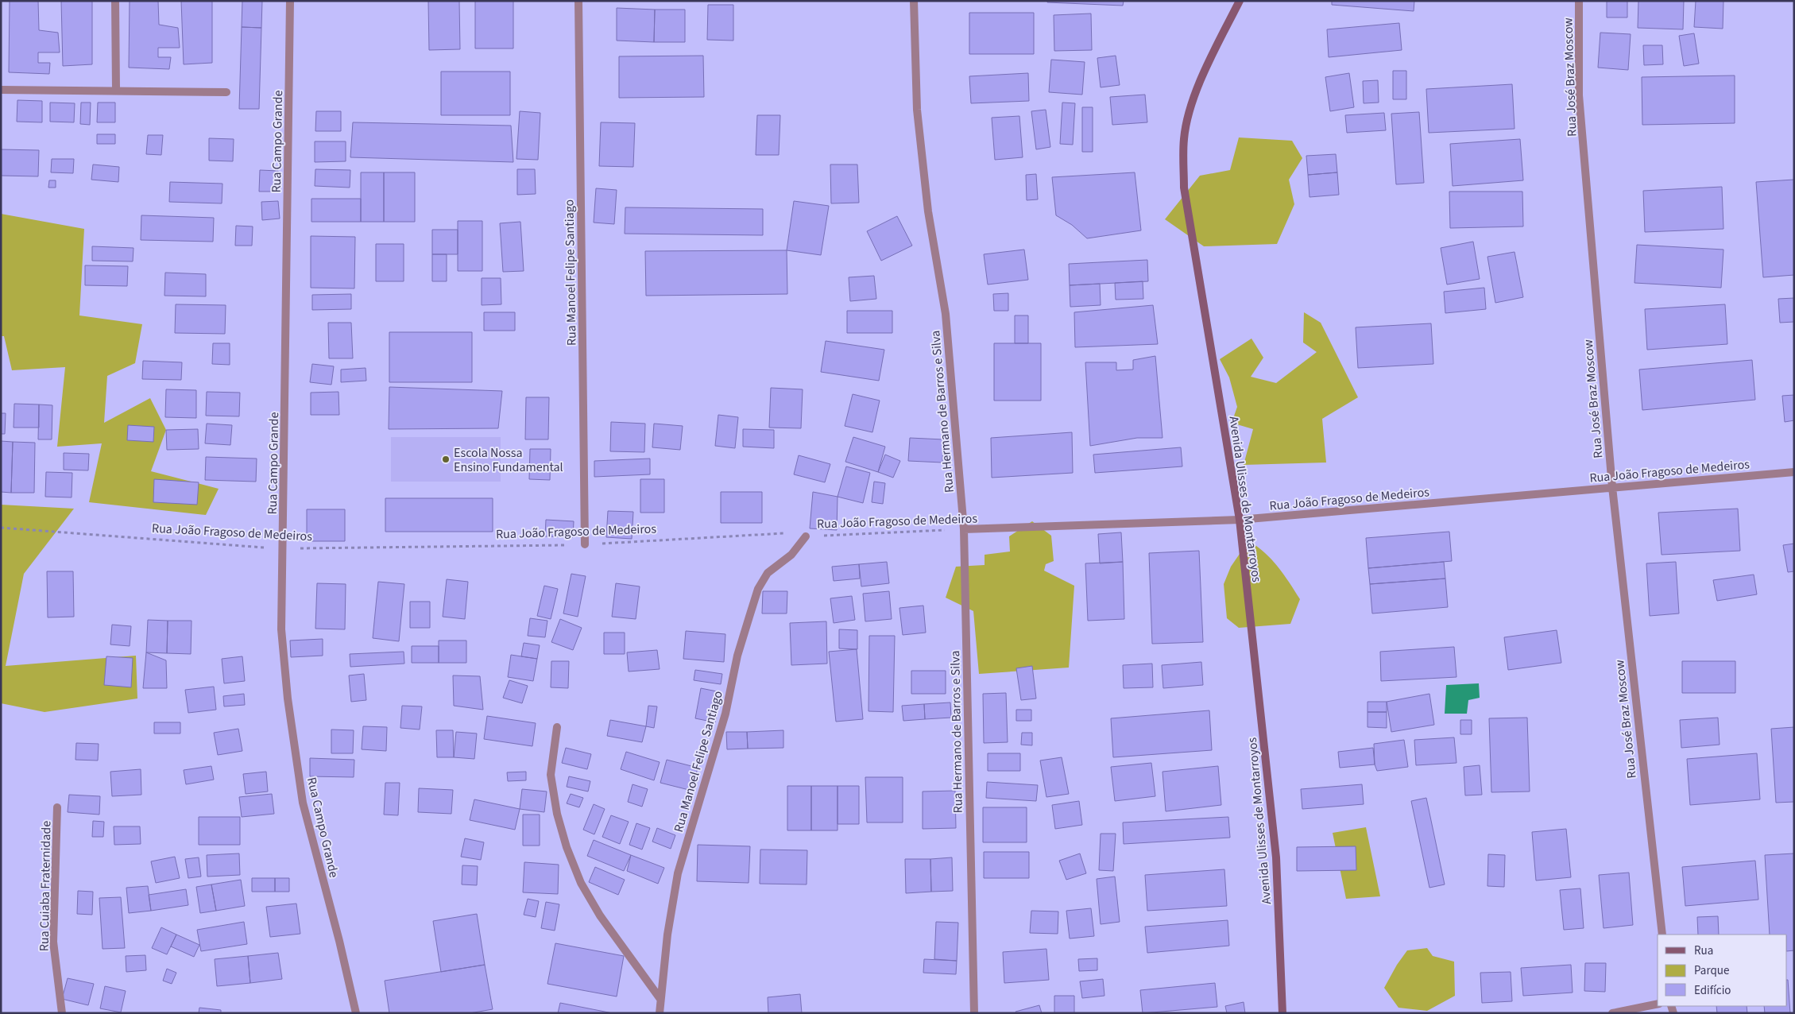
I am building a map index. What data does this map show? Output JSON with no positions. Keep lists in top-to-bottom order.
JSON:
{
  "streets": {
    "street": [
      "Rua José Braz Moscow",
      "Rua Campo Grande",
      "Rua Manoel Felipe Santiago",
      "Rua Hermano de Barros e Silva",
      "Rua João Fragoso de Medeiros",
      "Avenida Ulisses de Montarroyos",
      "Rua Cuiaba Fraternidade"
    ]
  },
  "crossings": [
    ["Rua José Braz Moscow", "Rua João Fragoso de Medeiros"],
    ["Rua Campo Grande", "Rua João Fragoso de Medeiros"],
    ["Rua Manoel Felipe Santiago", "Rua João Fragoso de Medeiros"],
    ["Rua Hermano de Barros e Silva", "Rua João Fragoso de Medeiros"],
    ["Rua João Fragoso de Medeiros", "Avenida Ulisses de Montarroyos"]
  ],
  "places": ["Escola Nossa Ensino Fundamental"],
  "legend": ["Rua", "Parque", "Edifício"]
}
